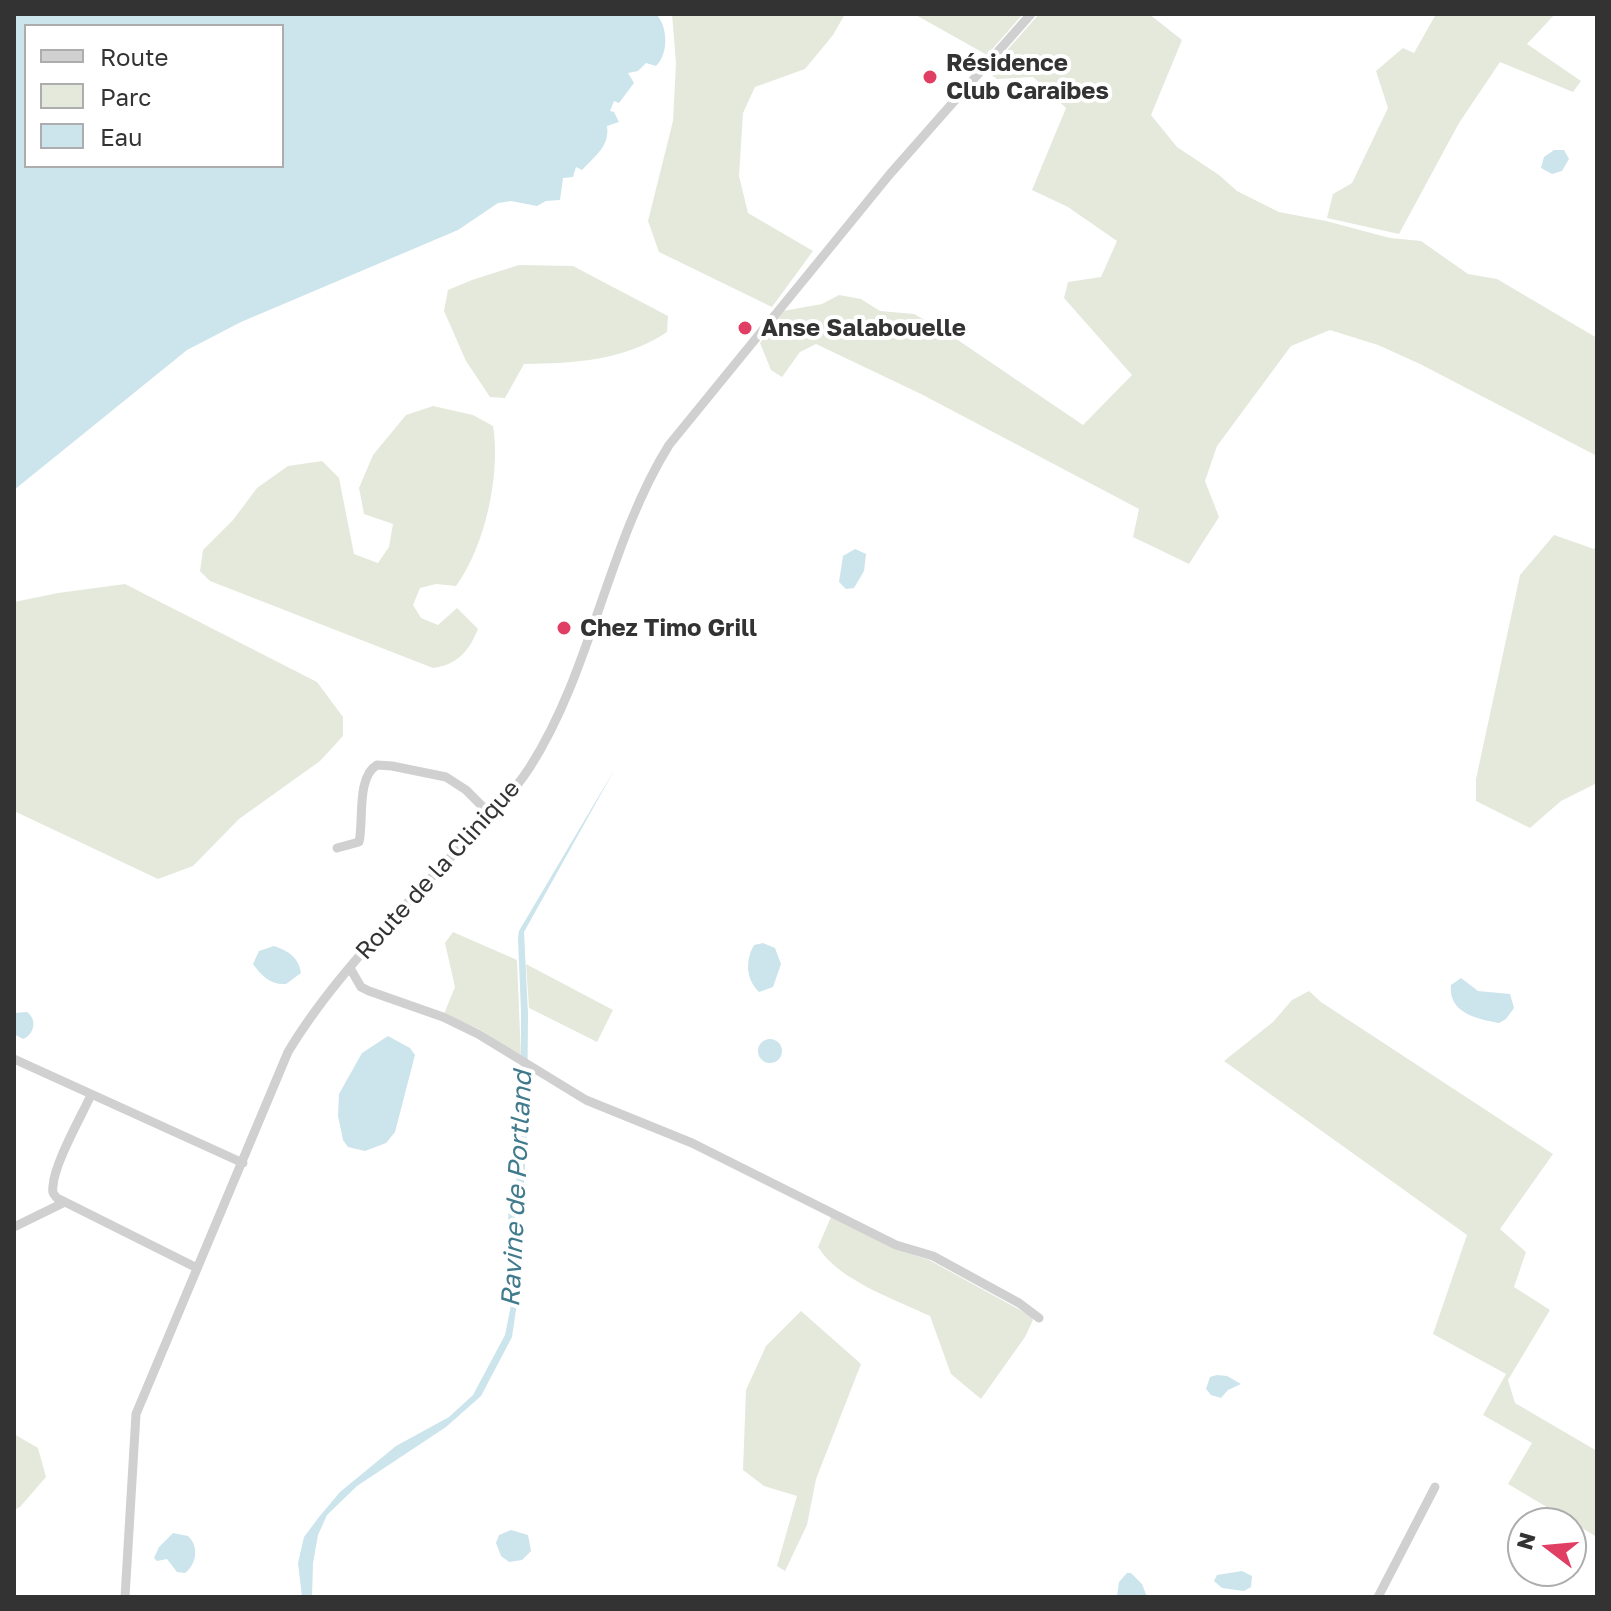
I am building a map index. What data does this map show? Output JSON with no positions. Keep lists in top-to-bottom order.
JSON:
{
  "streets": {
    "street": ["Route de la Clinique"]
  },
  "water": ["Ravine de Portland"],
  "places": ["Résidence Club Caraibes", "Anse Salabouelle", "Chez Timo Grill"],
  "legend": ["Route", "Parc", "Eau"],
  "north": "left"
}
